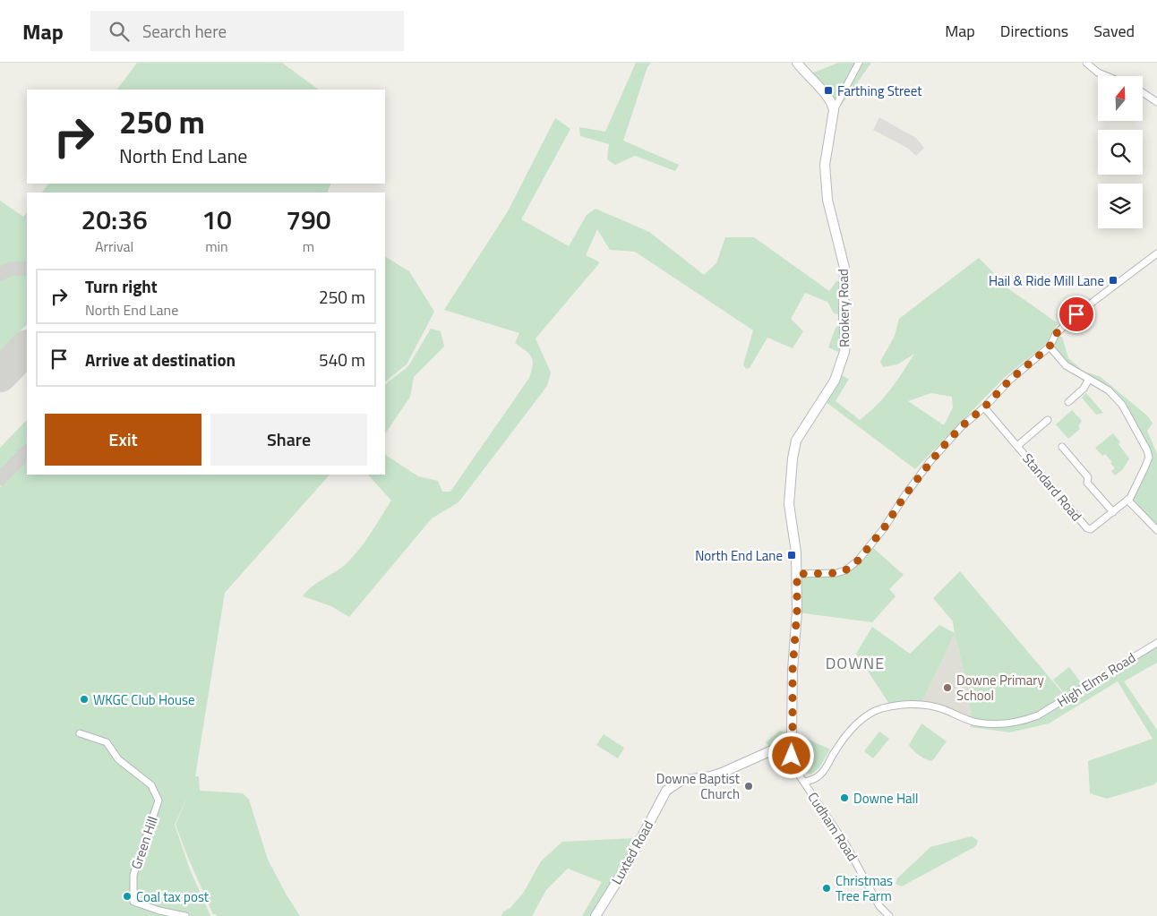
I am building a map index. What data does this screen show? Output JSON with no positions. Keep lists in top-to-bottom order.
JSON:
{
  "streets": {
    "street": [
      "Rookery Road",
      "Standard Road",
      "High Elms Road",
      "Cudham Road",
      "Green Hill",
      "Luxted Road"
    ]
  },
  "crossings": [
    ["Rookery Road", "Luxted Road"],
    ["High Elms Road", "Cudham Road"],
    ["Cudham Road", "Luxted Road"]
  ],
  "districts": ["DOWNE"],
  "places": {
    "transit": ["Farthing Street", "Hail & Ride Mill Lane", "North End Lane"],
    "other": [
      "Downe Primary School",
      "WKGC Club House",
      "Downe Baptist Church",
      "Downe Hall",
      "Christmas Tree Farm",
      "Coal tax post"
    ]
  },
  "north": "top",
  "page": {
    "header": "Map",
    "search": "Search here",
    "nav": ["Map", "Directions", "Saved"],
    "turn": ["250 m", "North End Lane"],
    "eta": [
      "20:36",
      "Arrival",
      "10",
      "min",
      "790",
      "m"
    ],
    "list": [
      {
        "name": "Turn right",
        "note": "North End Lane",
        "value": "250 m"
      },
      {
        "name": "Arrive at destination",
        "value": "540 m"
      }
    ],
    "buttons": ["Exit", "Share"]
  }
}
